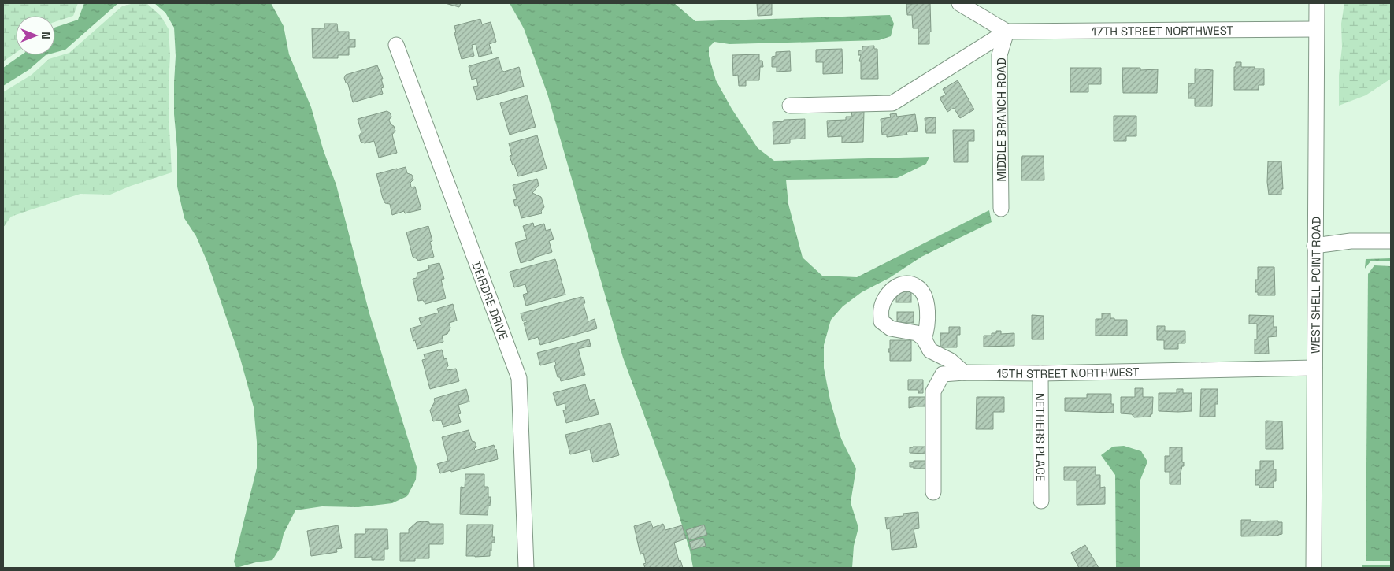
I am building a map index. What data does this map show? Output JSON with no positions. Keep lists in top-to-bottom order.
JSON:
{
  "streets": {
    "street": [
      "17TH STREET NORTHWEST",
      "MIDDLE BRANCH ROAD",
      "WEST SHELL POINT ROAD",
      "DEIRDRE DRIVE",
      "15TH STREET NORTHWEST",
      "NETHERS PLACE"
    ]
  },
  "crossings": [
    ["17TH STREET NORTHWEST", "MIDDLE BRANCH ROAD"],
    ["17TH STREET NORTHWEST", "WEST SHELL POINT ROAD"],
    ["WEST SHELL POINT ROAD", "15TH STREET NORTHWEST"],
    ["15TH STREET NORTHWEST", "NETHERS PLACE"]
  ],
  "north": "right"
}
